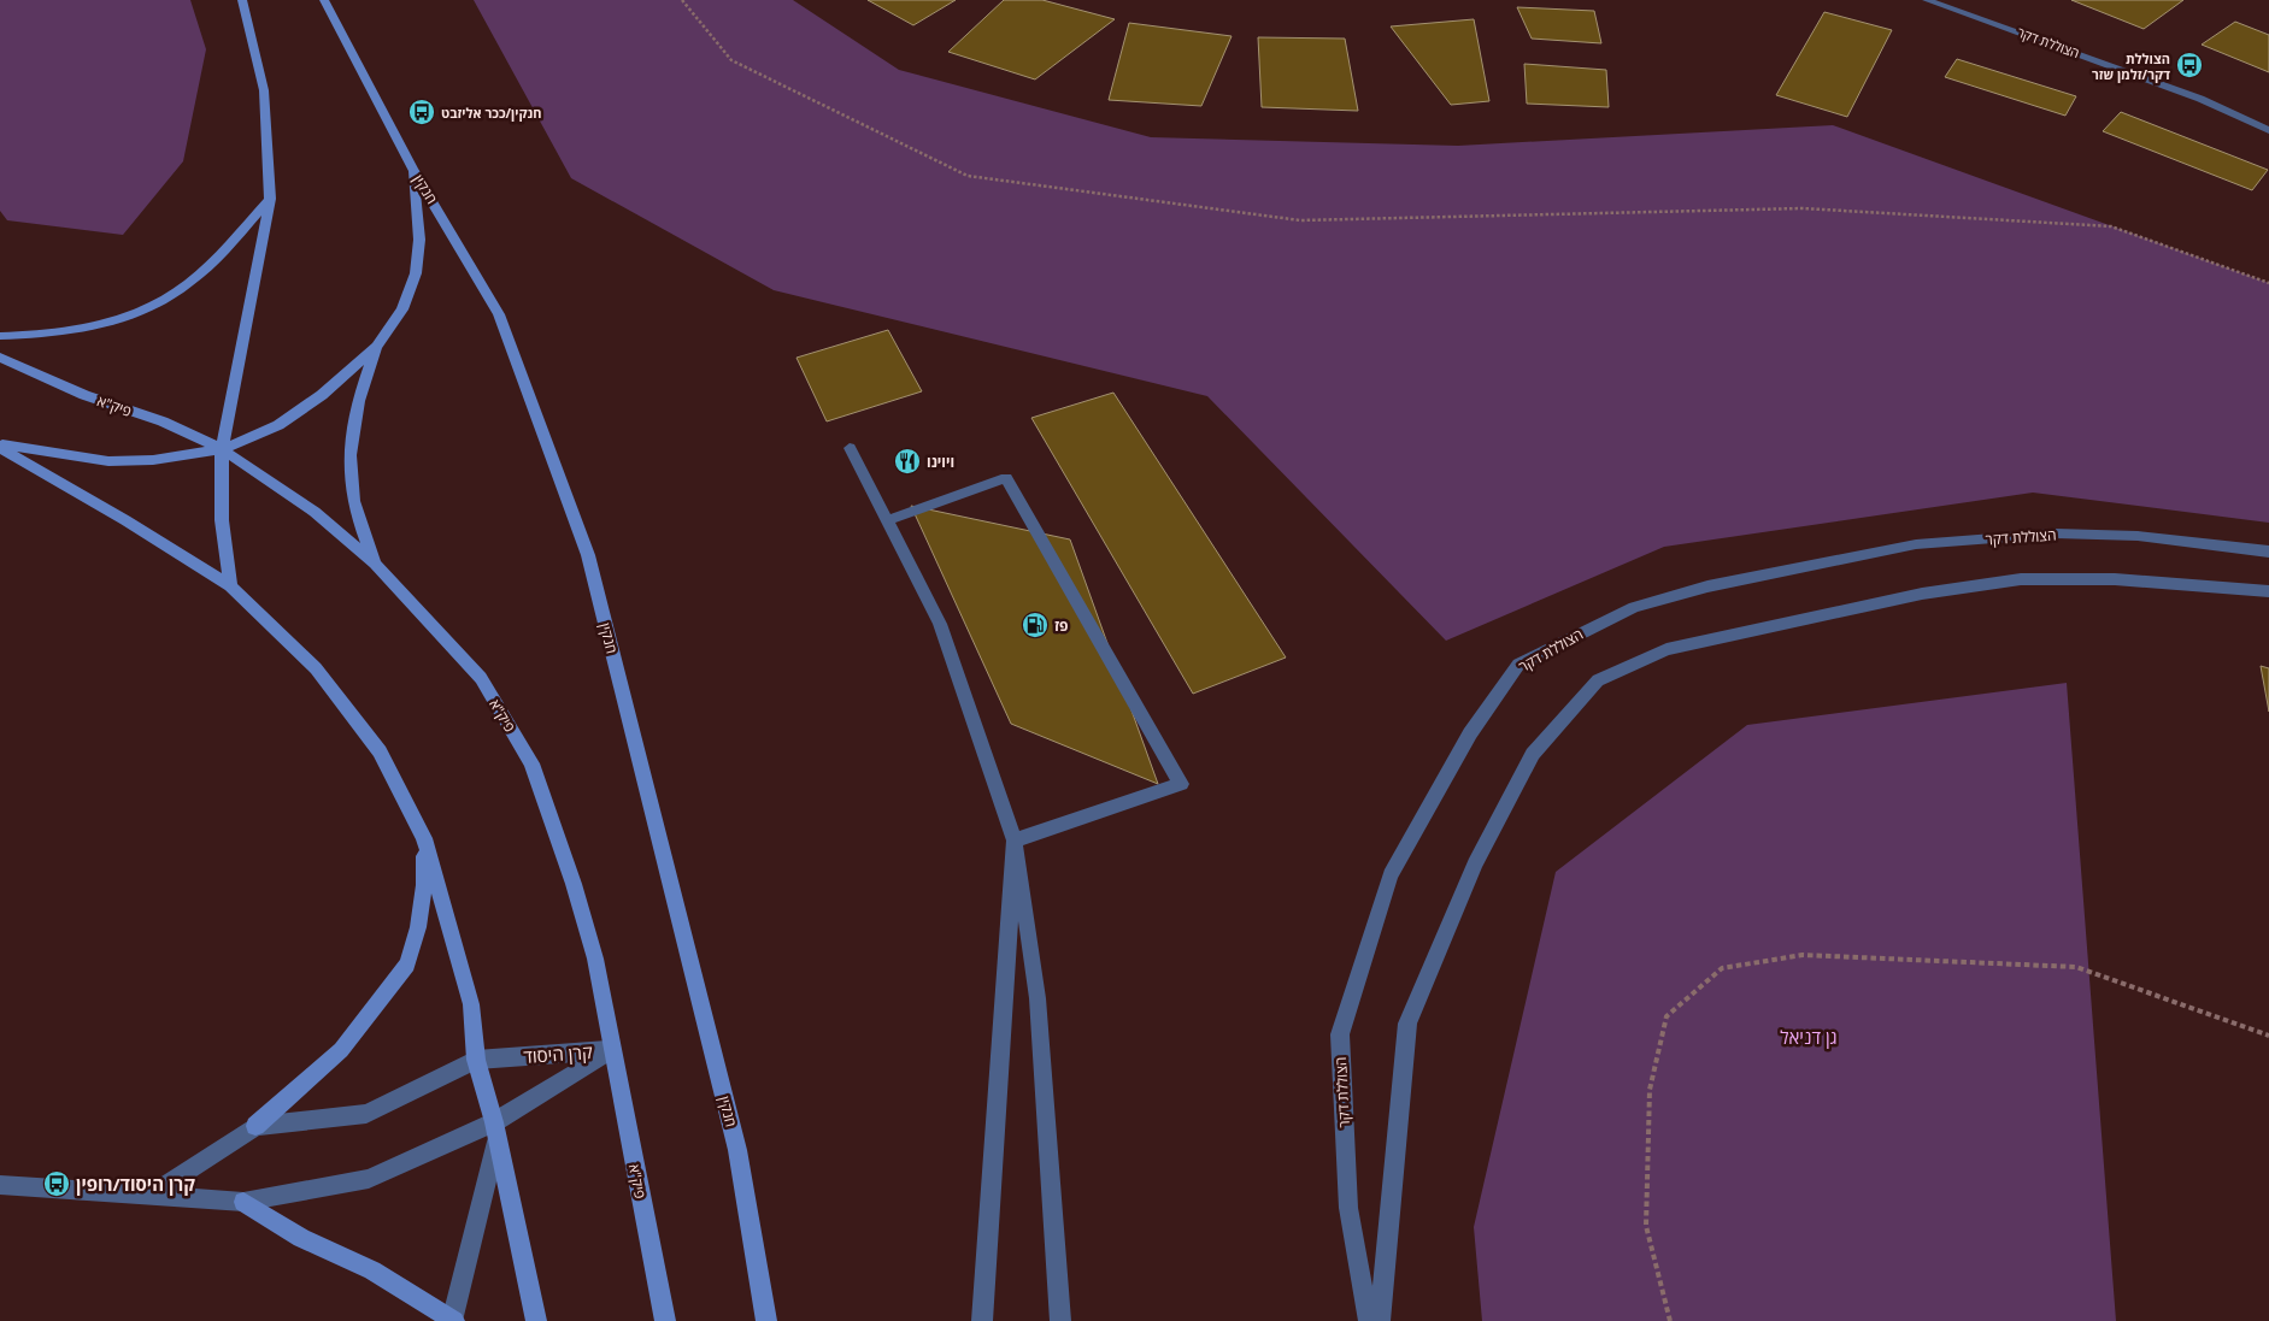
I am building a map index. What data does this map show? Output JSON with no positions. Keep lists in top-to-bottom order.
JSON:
{
  "streets": {
    "main road": ["חנקין", "פיק\"א"],
    "street": ["הצוללת דקר", "קרן היסוד"]
  },
  "crossings": [
    ["פיק\"א", "קרן היסוד"]
  ],
  "parks": ["גן דניאל"],
  "places": {
    "bus stop": ["הצוללת דקר/זלמן שזר", "חנקין/ככר אליזבט", "קרן היסוד/רופין"],
    "restaurant": ["ויוינו"],
    "fuel station": ["פז"]
  }
}
